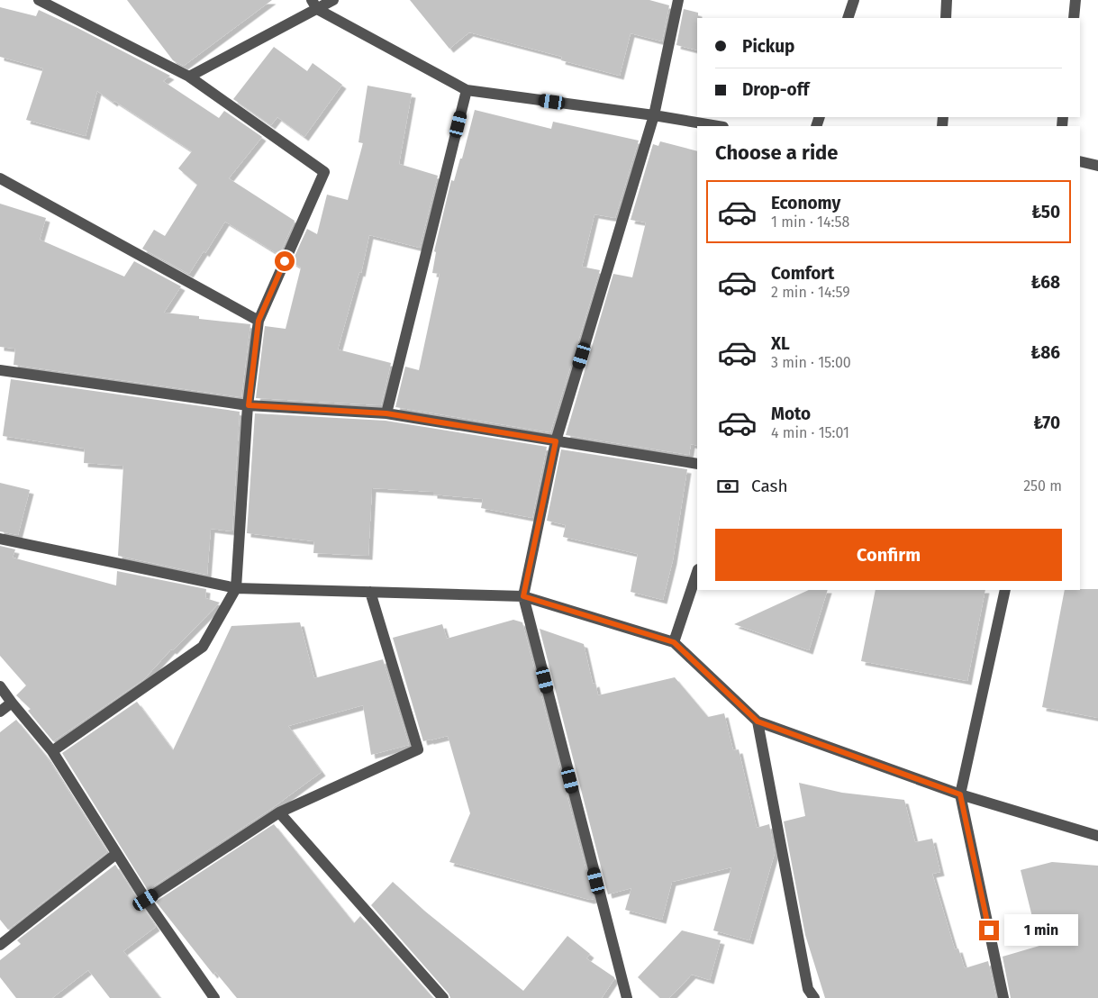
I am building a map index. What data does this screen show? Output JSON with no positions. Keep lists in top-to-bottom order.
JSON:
{
  "page": {
    "banner": ["Pickup", "Drop-off"],
    "heading": "Choose a ride",
    "list": [
      {
        "name": "Economy",
        "note": "1 min · 14:58",
        "value": "₺50"
      },
      {
        "name": "Comfort",
        "note": "2 min · 14:59",
        "value": "₺68"
      },
      {
        "name": "XL",
        "note": "3 min · 15:00",
        "value": "₺86"
      },
      {
        "name": "Moto",
        "note": "4 min · 15:01",
        "value": "₺70"
      }
    ],
    "pay": ["Cash", "250 m"],
    "buttons": "Confirm",
    "bubble": "1 min"
  }
}
